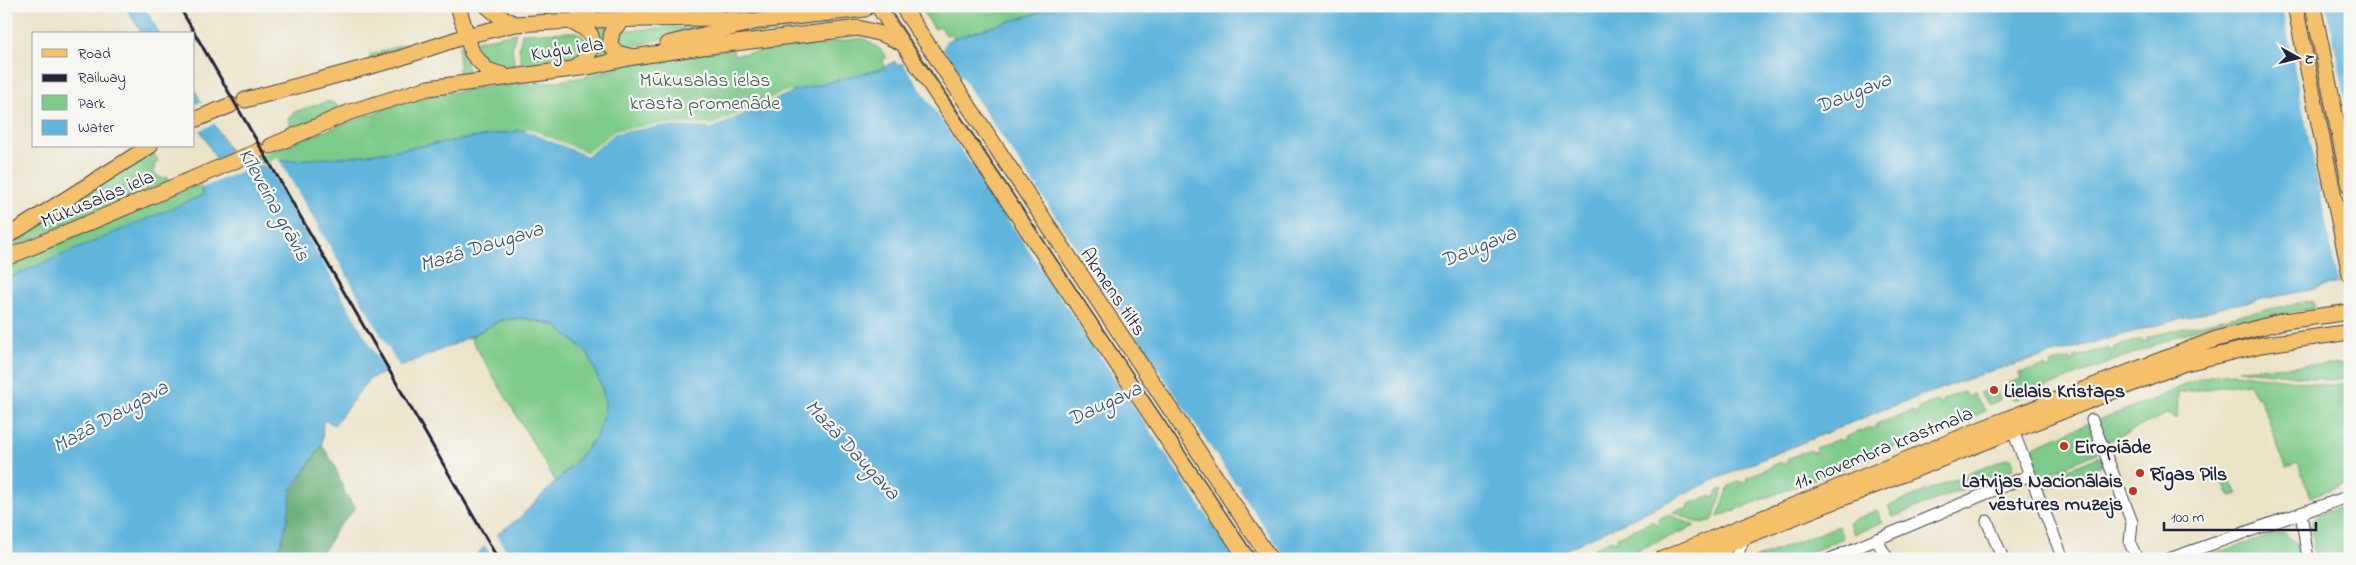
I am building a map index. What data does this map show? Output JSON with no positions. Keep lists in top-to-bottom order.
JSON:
{
  "streets": {
    "main road": [
      "Kuģu iela",
      "Mūkusalas iela",
      "Akmens tilts",
      "11. novembra krastmala"
    ]
  },
  "crossings": [
    ["Kuģu iela", "Mūkusalas iela"],
    ["Kuģu iela", "Akmens tilts"]
  ],
  "water": ["Daugava", "Kīleveina grāvis", "Mazā Daugava"],
  "parks": ["Mūkusalas ielas krasta promenāde"],
  "places": [
    "Lielais Kristaps",
    "Eiropiāde",
    "Rīgas Pils",
    "Latvijas Nacionālais vēstures muzejs"
  ],
  "legend": [
    "Road",
    "Railway",
    "Park",
    "Water"
  ],
  "scale_bar": "100 m",
  "north": "right"
}
